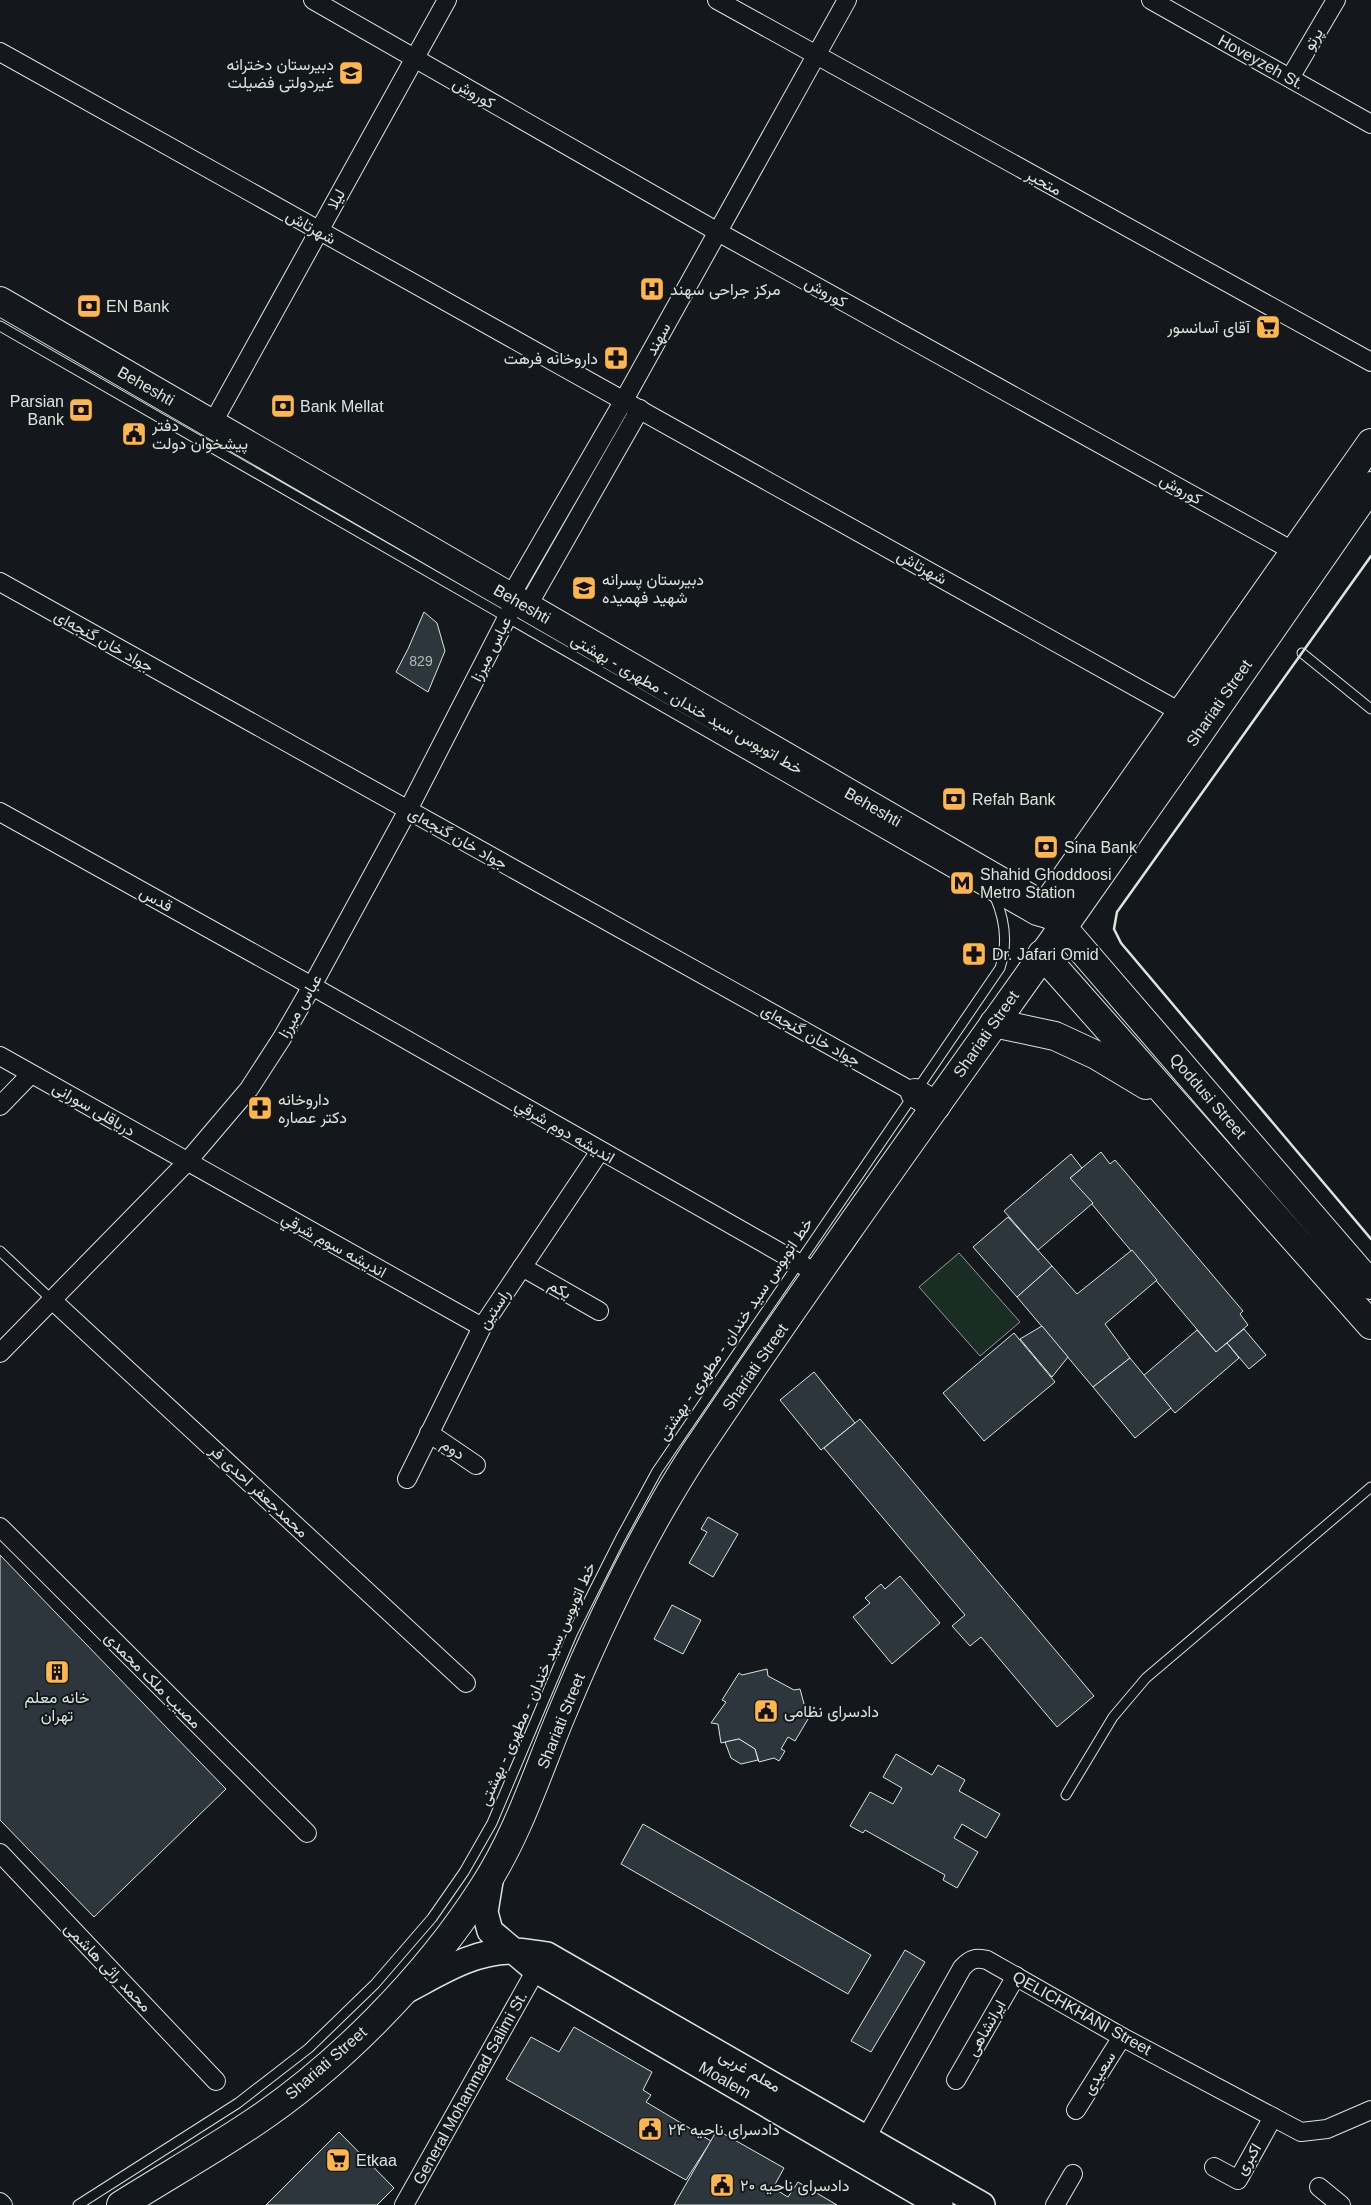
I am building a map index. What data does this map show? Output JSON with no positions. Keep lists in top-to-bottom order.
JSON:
{
  "streets": {
    "main road": [
      "Beheshti",
      "Shariati Street",
      "Qoddusi Street",
      "Moalem"
    ],
    "street": [
      "پرتو",
      "Hoveyzeh St.",
      "کوروش",
      "متحیر",
      "لیلا",
      "شهرتاش",
      "سهند",
      "جواد خان گنجه‌ای",
      "عباس میرزا",
      "قدس",
      "دریاقلی سورانی",
      "انديشه دوم شرقي",
      "اندیشه سوم شرقي",
      "یکم",
      "راستین",
      "دوم",
      "محمدجعفر احدی فر",
      "مصیب ملک محمدی",
      "محمد راثی هاشمی",
      "QELICHKHANI Street",
      "ایرانشاهی",
      "سعیدی",
      "General Mohammad Salimi St.",
      "اکبری"
    ],
    "lane": ["خط اتوبوس سید خندان - مطهری - بهشتی"]
  },
  "crossings": [
    ["پرتو", "Hoveyzeh St."],
    ["کوروش", "لیلا"],
    ["کوروش", "سهند"],
    ["کوروش", "Shariati Street"],
    ["متحیر", "سهند"],
    ["لیلا", "شهرتاش"],
    ["لیلا", "Beheshti"],
    ["شهرتاش", "سهند"],
    ["شهرتاش", "Shariati Street"],
    ["سهند", "Beheshti"],
    ["سهند", "عباس میرزا"],
    ["سهند", "خط اتوبوس سید خندان - مطهری - بهشتی"],
    ["Beheshti", "عباس میرزا"],
    ["Beheshti", "Shariati Street"],
    ["Beheshti", "خط اتوبوس سید خندان - مطهری - بهشتی"],
    ["Beheshti", "Qoddusi Street"],
    ["جواد خان گنجه‌ای", "عباس میرزا"],
    ["جواد خان گنجه‌ای", "Shariati Street"],
    ["عباس میرزا", "خط اتوبوس سید خندان - مطهری - بهشتی"],
    ["عباس میرزا", "قدس"],
    ["عباس میرزا", "دریاقلی سورانی"],
    ["عباس میرزا", "انديشه دوم شرقي"],
    ["عباس میرزا", "اندیشه سوم شرقي"],
    ["عباس میرزا", "محمدجعفر احدی فر"],
    ["Shariati Street", "خط اتوبوس سید خندان - مطهری - بهشتی"],
    ["Shariati Street", "Qoddusi Street"],
    ["Shariati Street", "انديشه دوم شرقي"],
    ["Shariati Street", "Moalem"],
    ["خط اتوبوس سید خندان - مطهری - بهشتی", "Qoddusi Street"],
    ["خط اتوبوس سید خندان - مطهری - بهشتی", "انديشه دوم شرقي"],
    ["قدس", "انديشه دوم شرقي"],
    ["دریاقلی سورانی", "اندیشه سوم شرقي"],
    ["انديشه دوم شرقي", "راستین"],
    ["اندیشه سوم شرقي", "راستین"],
    ["یکم", "راستین"],
    ["راستین", "دوم"],
    ["QELICHKHANI Street", "ایرانشاهی"],
    ["QELICHKHANI Street", "سعیدی"],
    ["QELICHKHANI Street", "اکبری"],
    ["Moalem", "General Mohammad Salimi St."]
  ],
  "places": {
    "school or university": ["دبيرستان دخترانه غیردولتی فضیلت", "دبیرستان پسرانه شهید فهمیده"],
    "hospital": ["مرکز جراحی سهند"],
    "bank": [
      "EN Bank",
      "Bank Mellat",
      "Parsian Bank",
      "Refah Bank",
      "Sina Bank"
    ],
    "supermarket": ["آقای آسانسور", "Etkaa"],
    "pharmacy": ["داروخانه فرهت", "Dr. Jafari Omid", "داروخانه دکتر عصاره"],
    "public building": [
      "دفتر پیشخوان دولت",
      "دادسرای نظامی",
      "دادسرای ناحیه ۲۴",
      "دادسرای ناحیه ۲۰"
    ],
    "metro station": ["Shahid Ghoddoosi Metro Station"],
    "building": ["خانه معلم تهران"]
  },
  "house_numbers": ["829"]
}
